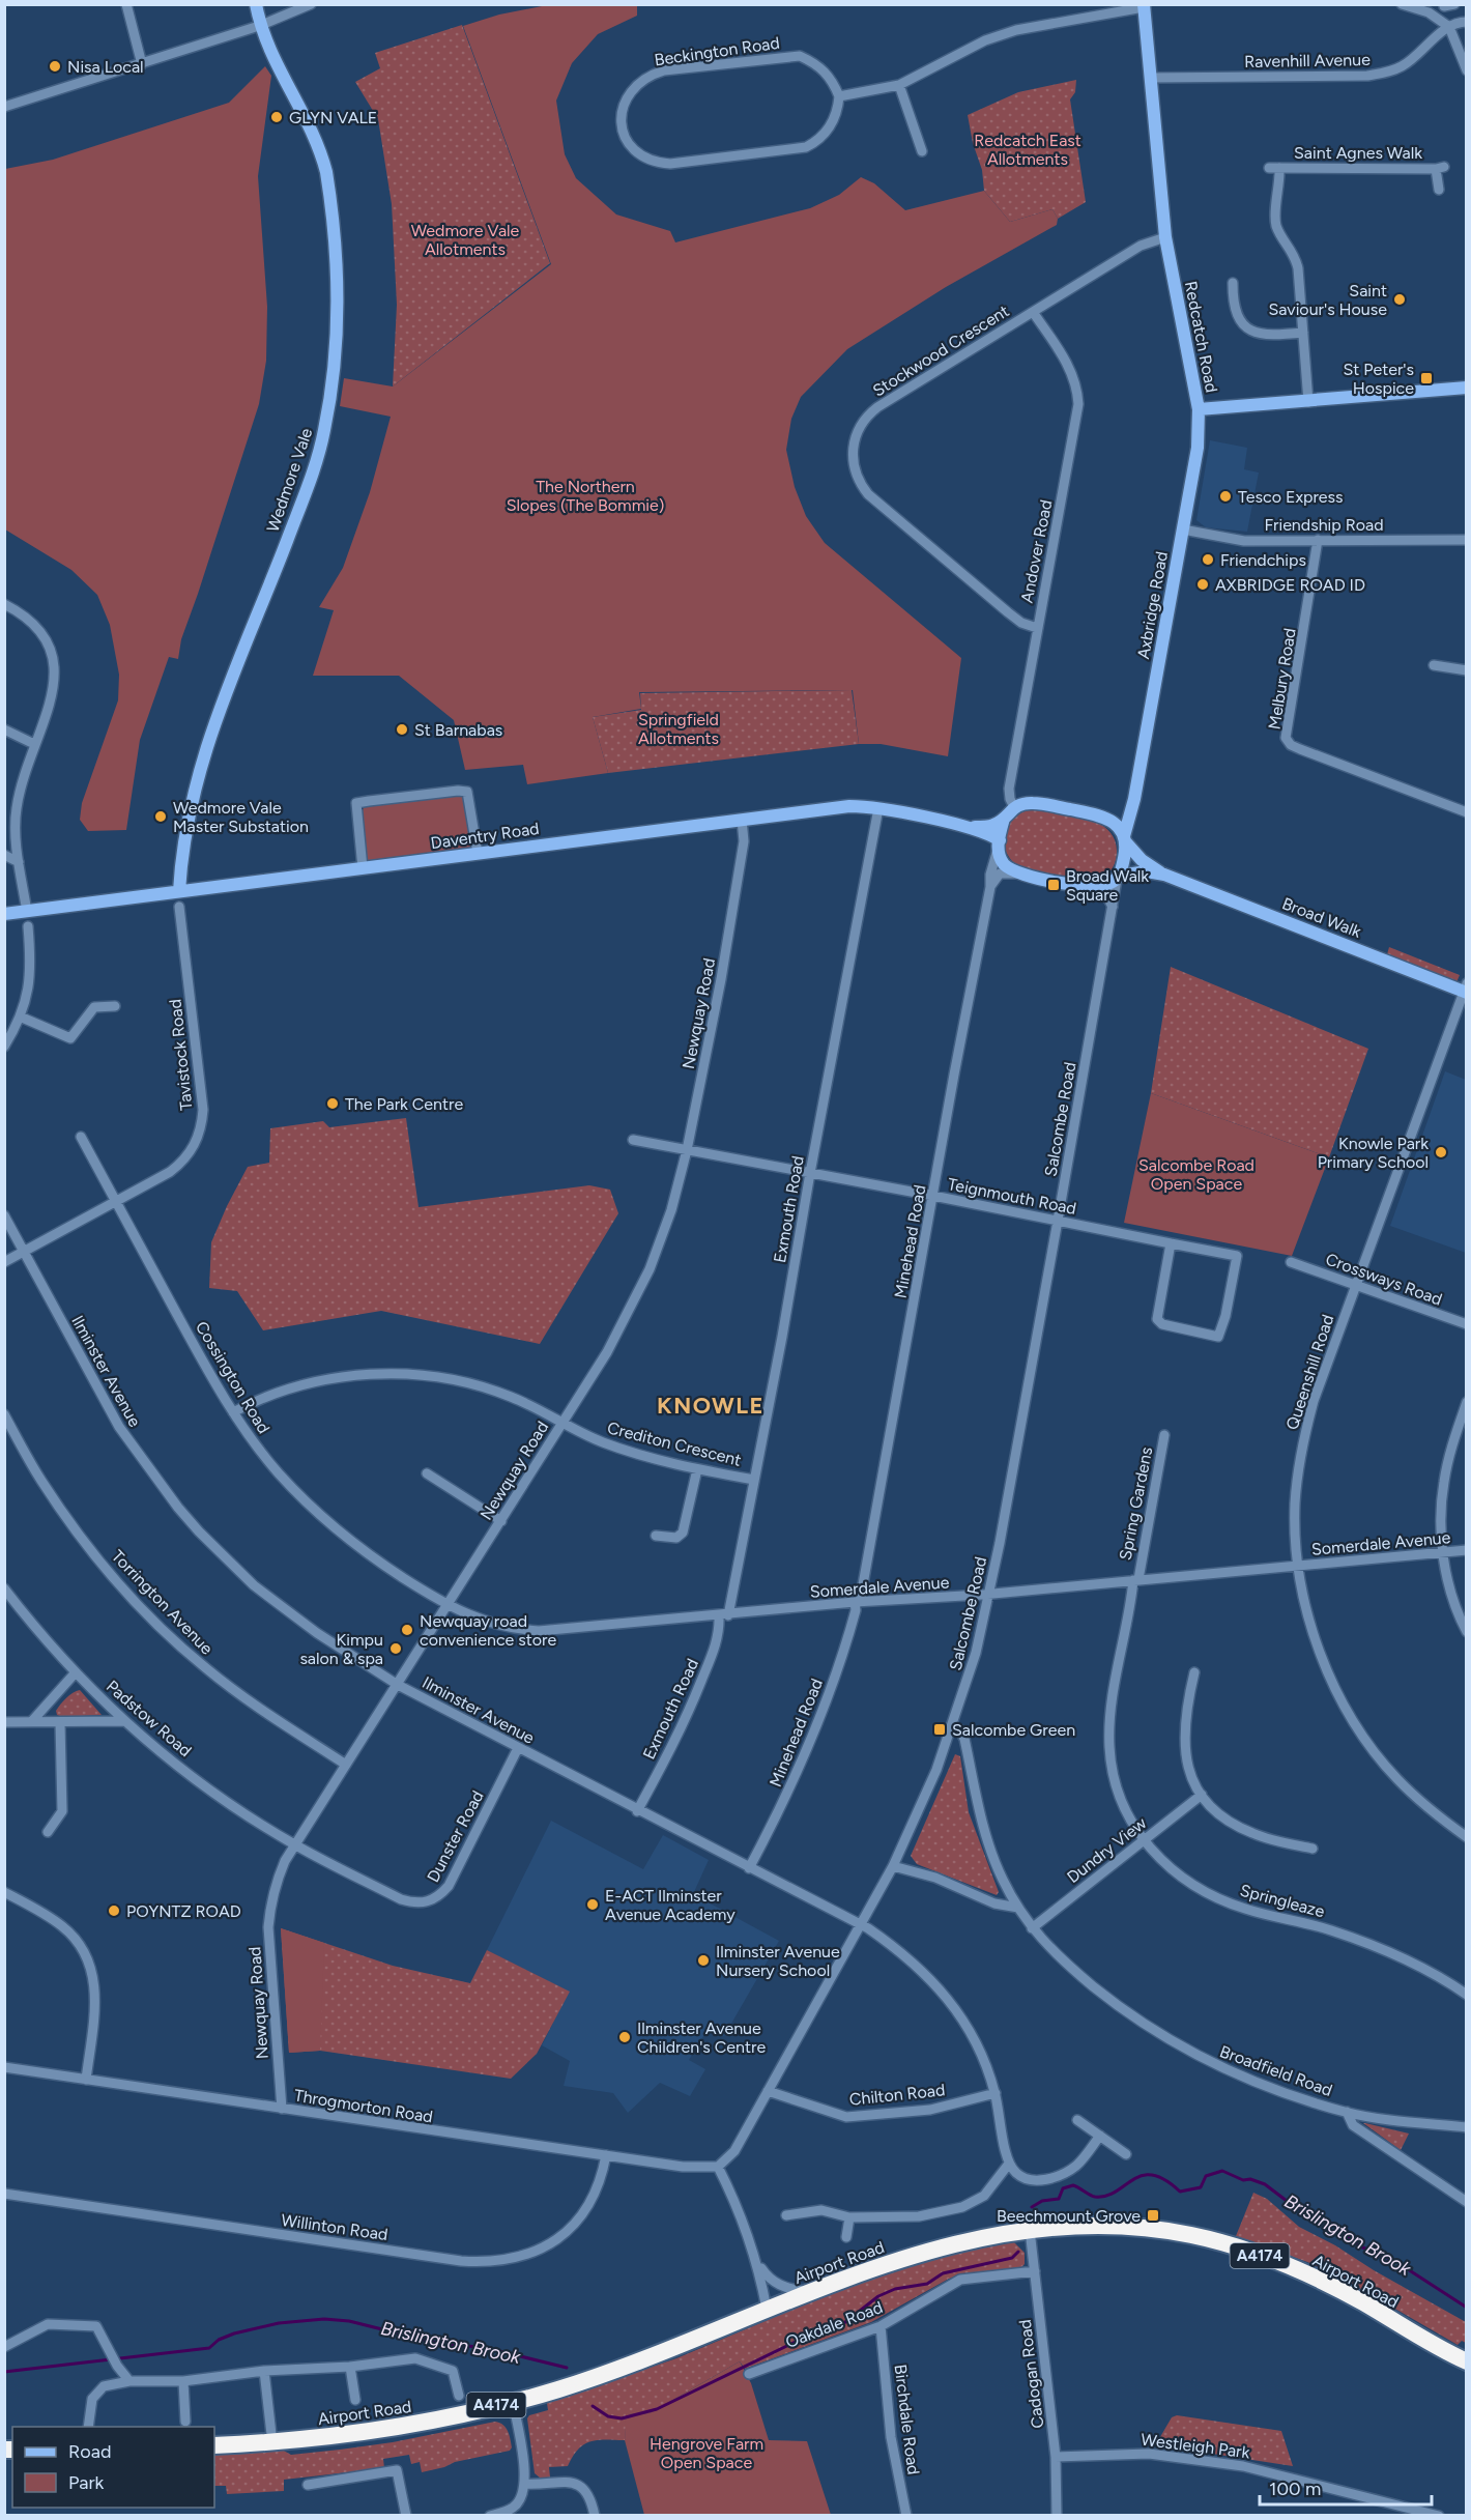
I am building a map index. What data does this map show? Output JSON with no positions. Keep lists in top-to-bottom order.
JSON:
{
  "streets": {
    "highway": ["A4174", "Airport Road"],
    "street": [
      "Beckington Road",
      "Ravenhill Avenue",
      "Saint Agnes Walk",
      "Redcatch Road",
      "Stockwood Crescent",
      "Wedmore Vale",
      "Friendship Road",
      "Andover Road",
      "Axbridge Road",
      "Melbury Road",
      "Daventry Road",
      "Broad Walk",
      "Newquay Road",
      "Tavistock Road",
      "Salcombe Road",
      "Teignmouth Road",
      "Exmouth Road",
      "Minehead Road",
      "Crossways Road",
      "Ilminster Avenue",
      "Queenshill Road",
      "Cossington Road",
      "Crediton Crescent",
      "Spring Gardens",
      "Somerdale Avenue",
      "Torrington Avenue",
      "Padstow Road",
      "Dunster Road",
      "Dundry View",
      "Springleaze",
      "Broadfield Road",
      "Chilton Road",
      "Throgmorton Road",
      "Willinton Road",
      "Oakdale Road",
      "Cadogan Road",
      "Birchdale Road",
      "Westleigh Park"
    ]
  },
  "crossings": [
    ["Ravenhill Avenue", "Redcatch Road"],
    ["Saint Agnes Walk", "Redcatch Road"],
    ["Redcatch Road", "Stockwood Crescent"],
    ["Redcatch Road", "Axbridge Road"],
    ["Stockwood Crescent", "Andover Road"],
    ["Wedmore Vale", "Daventry Road"],
    ["Friendship Road", "Axbridge Road"],
    ["Friendship Road", "Melbury Road"],
    ["Andover Road", "Axbridge Road"],
    ["Andover Road", "Daventry Road"],
    ["Andover Road", "Broad Walk"],
    ["Andover Road", "Salcombe Road"],
    ["Andover Road", "Minehead Road"],
    ["Axbridge Road", "Daventry Road"],
    ["Axbridge Road", "Broad Walk"],
    ["Axbridge Road", "Salcombe Road"],
    ["Axbridge Road", "Minehead Road"],
    ["Daventry Road", "Broad Walk"],
    ["Daventry Road", "Newquay Road"],
    ["Daventry Road", "Salcombe Road"],
    ["Daventry Road", "Exmouth Road"],
    ["Daventry Road", "Minehead Road"],
    ["Broad Walk", "Salcombe Road"],
    ["Broad Walk", "Minehead Road"],
    ["Broad Walk", "Queenshill Road"],
    ["Newquay Road", "Teignmouth Road"],
    ["Newquay Road", "Ilminster Avenue"],
    ["Newquay Road", "Cossington Road"],
    ["Newquay Road", "Crediton Crescent"],
    ["Newquay Road", "Somerdale Avenue"],
    ["Newquay Road", "Torrington Avenue"],
    ["Newquay Road", "Padstow Road"],
    ["Newquay Road", "Dunster Road"],
    ["Newquay Road", "Throgmorton Road"],
    ["Tavistock Road", "Ilminster Avenue"],
    ["Tavistock Road", "Cossington Road"],
    ["Salcombe Road", "Teignmouth Road"],
    ["Salcombe Road", "Minehead Road"],
    ["Salcombe Road", "Ilminster Avenue"],
    ["Salcombe Road", "Somerdale Avenue"],
    ["Salcombe Road", "Broadfield Road"],
    ["Salcombe Road", "Chilton Road"],
    ["Salcombe Road", "Throgmorton Road"],
    ["Teignmouth Road", "Exmouth Road"],
    ["Teignmouth Road", "Minehead Road"],
    ["Exmouth Road", "Ilminster Avenue"],
    ["Exmouth Road", "Crediton Crescent"],
    ["Exmouth Road", "Somerdale Avenue"],
    ["Minehead Road", "Ilminster Avenue"],
    ["Minehead Road", "Somerdale Avenue"],
    ["Crossways Road", "Queenshill Road"],
    ["Ilminster Avenue", "Dunster Road"],
    ["Ilminster Avenue", "Chilton Road"],
    ["Queenshill Road", "Somerdale Avenue"],
    ["Cossington Road", "Crediton Crescent"],
    ["Cossington Road", "Somerdale Avenue"],
    ["Spring Gardens", "Somerdale Avenue"],
    ["Spring Gardens", "Springleaze"],
    ["Somerdale Avenue", "Springleaze"],
    ["Padstow Road", "Dunster Road"],
    ["Dundry View", "Springleaze"],
    ["Dundry View", "Broadfield Road"],
    ["Throgmorton Road", "Willinton Road"],
    ["Airport Road", "Cadogan Road"],
    ["Oakdale Road", "Cadogan Road"],
    ["Oakdale Road", "Birchdale Road"],
    ["Cadogan Road", "Westleigh Park"]
  ],
  "districts": ["KNOWLE"],
  "water": ["Brislington Brook"],
  "parks": [
    "Redcatch East Allotments",
    "Wedmore Vale Allotments",
    "The Northern Slopes (The Bommie)",
    "Springfield Allotments",
    "Salcombe Road Open Space",
    "Hengrove Farm Open Space"
  ],
  "places": {
    "other": [
      "Nisa Local",
      "GLYN VALE",
      "Saint Saviour's House",
      "Tesco Express",
      "Friendchips",
      "AXBRIDGE ROAD ID",
      "St Barnabas",
      "Wedmore Vale Master Substation",
      "The Park Centre",
      "Knowle Park Primary School",
      "Newquay road convenience store",
      "Kimpu salon & spa",
      "E-ACT Ilminster Avenue Academy",
      "POYNTZ ROAD",
      "Ilminster Avenue Nursery School",
      "Ilminster Avenue Children's Centre"
    ],
    "transit": [
      "St Peter's Hospice",
      "Broad Walk Square",
      "Salcombe Green",
      "Beechmount Grove"
    ]
  },
  "legend": ["Road", "Park"],
  "scale_bar": "100 m"
}
